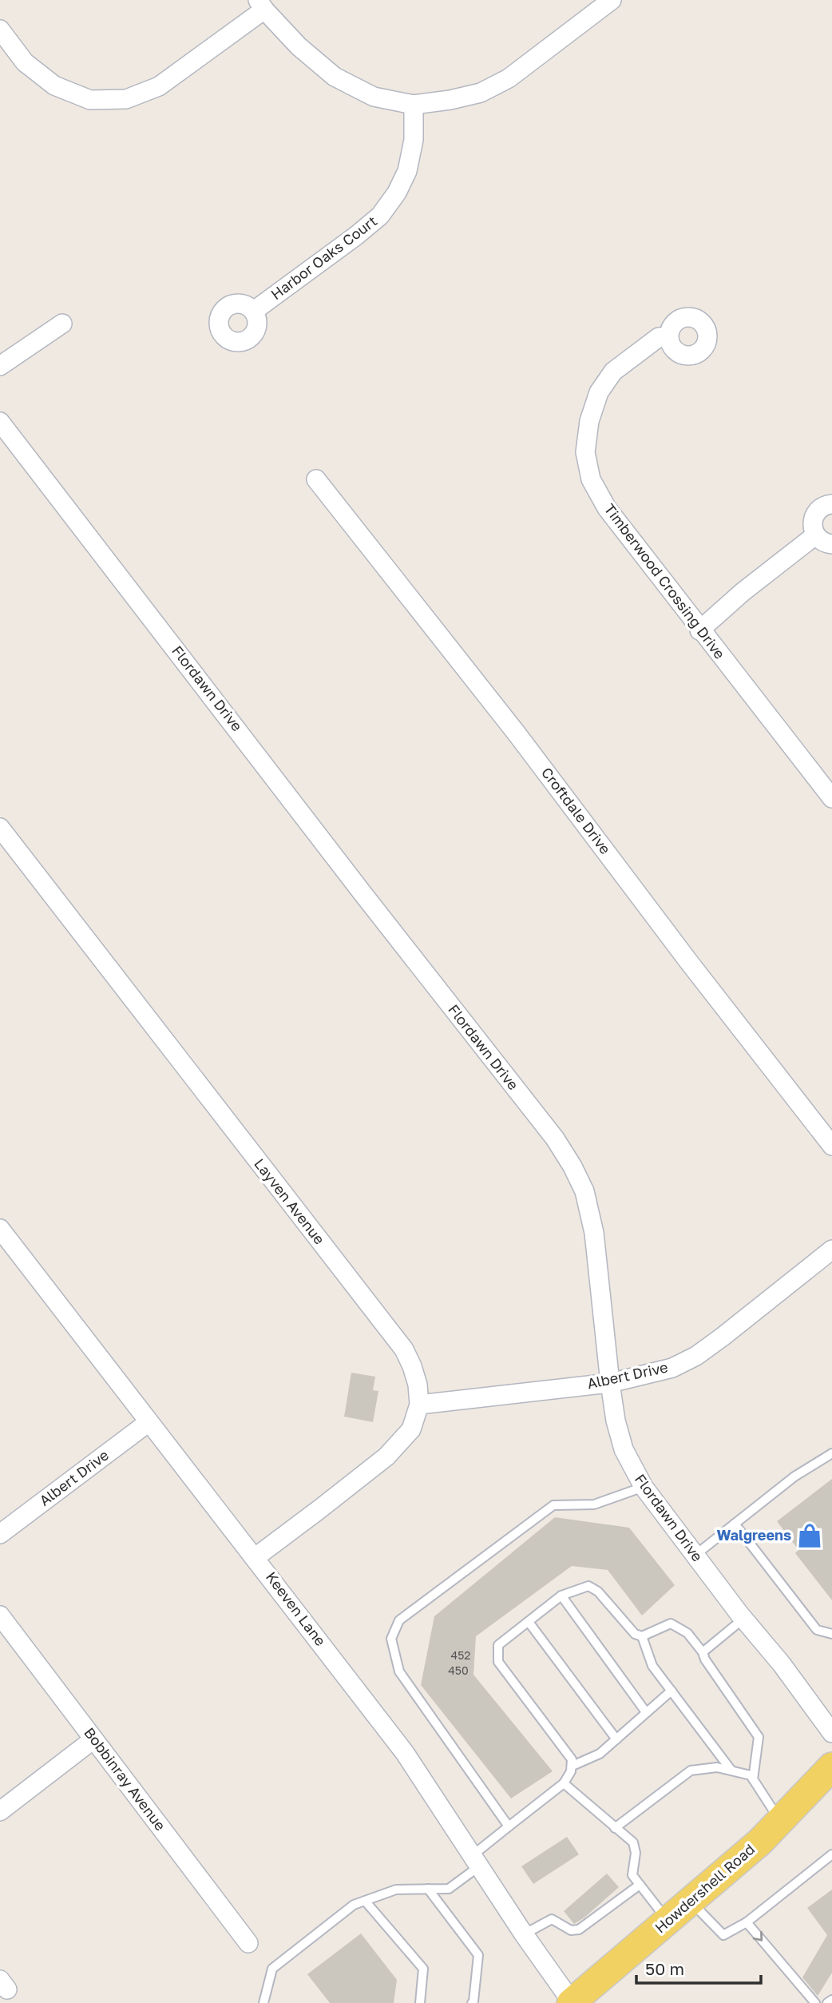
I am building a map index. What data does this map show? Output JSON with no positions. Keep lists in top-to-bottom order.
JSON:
{
  "streets": {
    "main road": ["Howdershell Road"],
    "street": [
      "Harbor Oaks Court",
      "Timberwood Crossing Drive",
      "Flordawn Drive",
      "Croftdale Drive",
      "Layven Avenue",
      "Albert Drive",
      "Keeven Lane",
      "Bobbinray Avenue"
    ]
  },
  "crossings": [
    ["Flordawn Drive", "Albert Drive"],
    ["Layven Avenue", "Albert Drive"],
    ["Layven Avenue", "Keeven Lane"],
    ["Albert Drive", "Keeven Lane"],
    ["Keeven Lane", "Howdershell Road"]
  ],
  "places": {
    "shop": ["Walgreens"]
  },
  "house_numbers": ["452", "450"],
  "scale_bar": "50 m"
}
